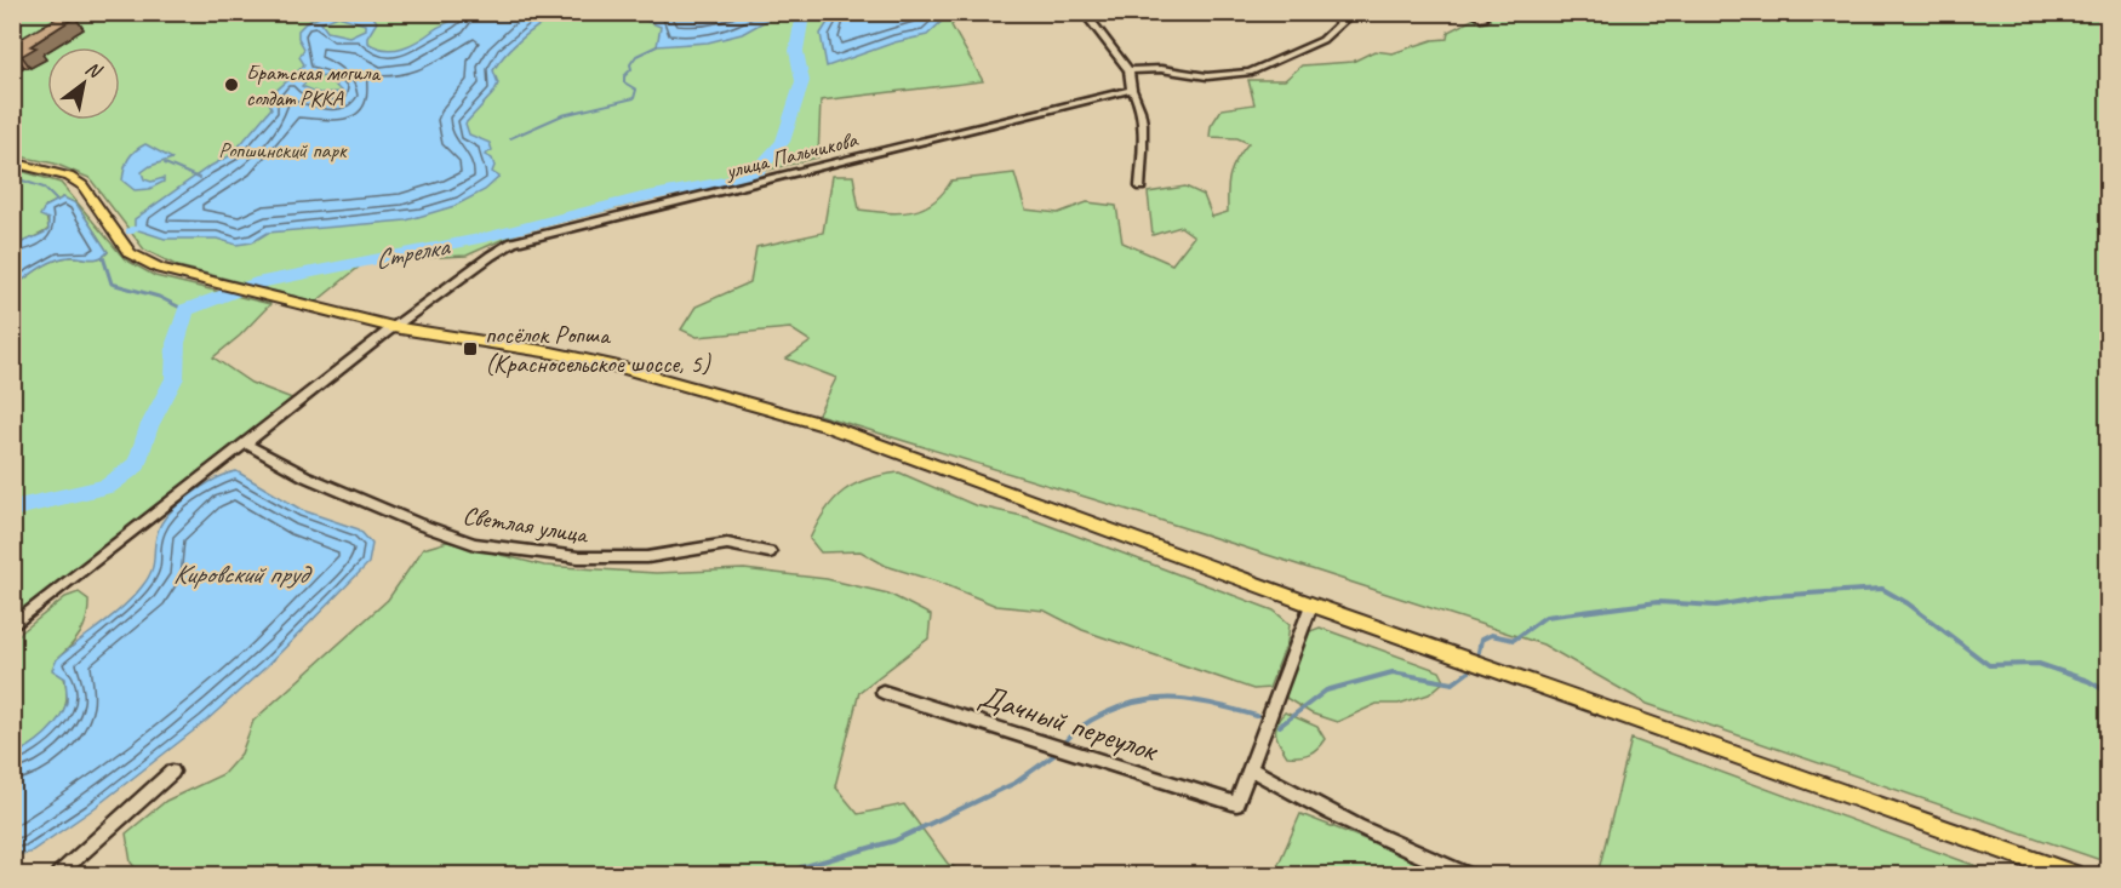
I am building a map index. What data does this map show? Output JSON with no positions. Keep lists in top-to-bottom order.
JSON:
{
  "streets": {
    "street": ["улица Пальчикова", "Светлая улица", "Дачный переулок"]
  },
  "crossings": [
    ["улица Пальчикова", "Светлая улица"]
  ],
  "water": ["Стрелка", "Кировский пруд"],
  "parks": ["Ропшинский парк"],
  "places": {
    "other": ["Братская могила солдат РККА"],
    "transit": ["посёлок Ропша (Красносельское шоссе, 5)"]
  },
  "north": "top right"
}
